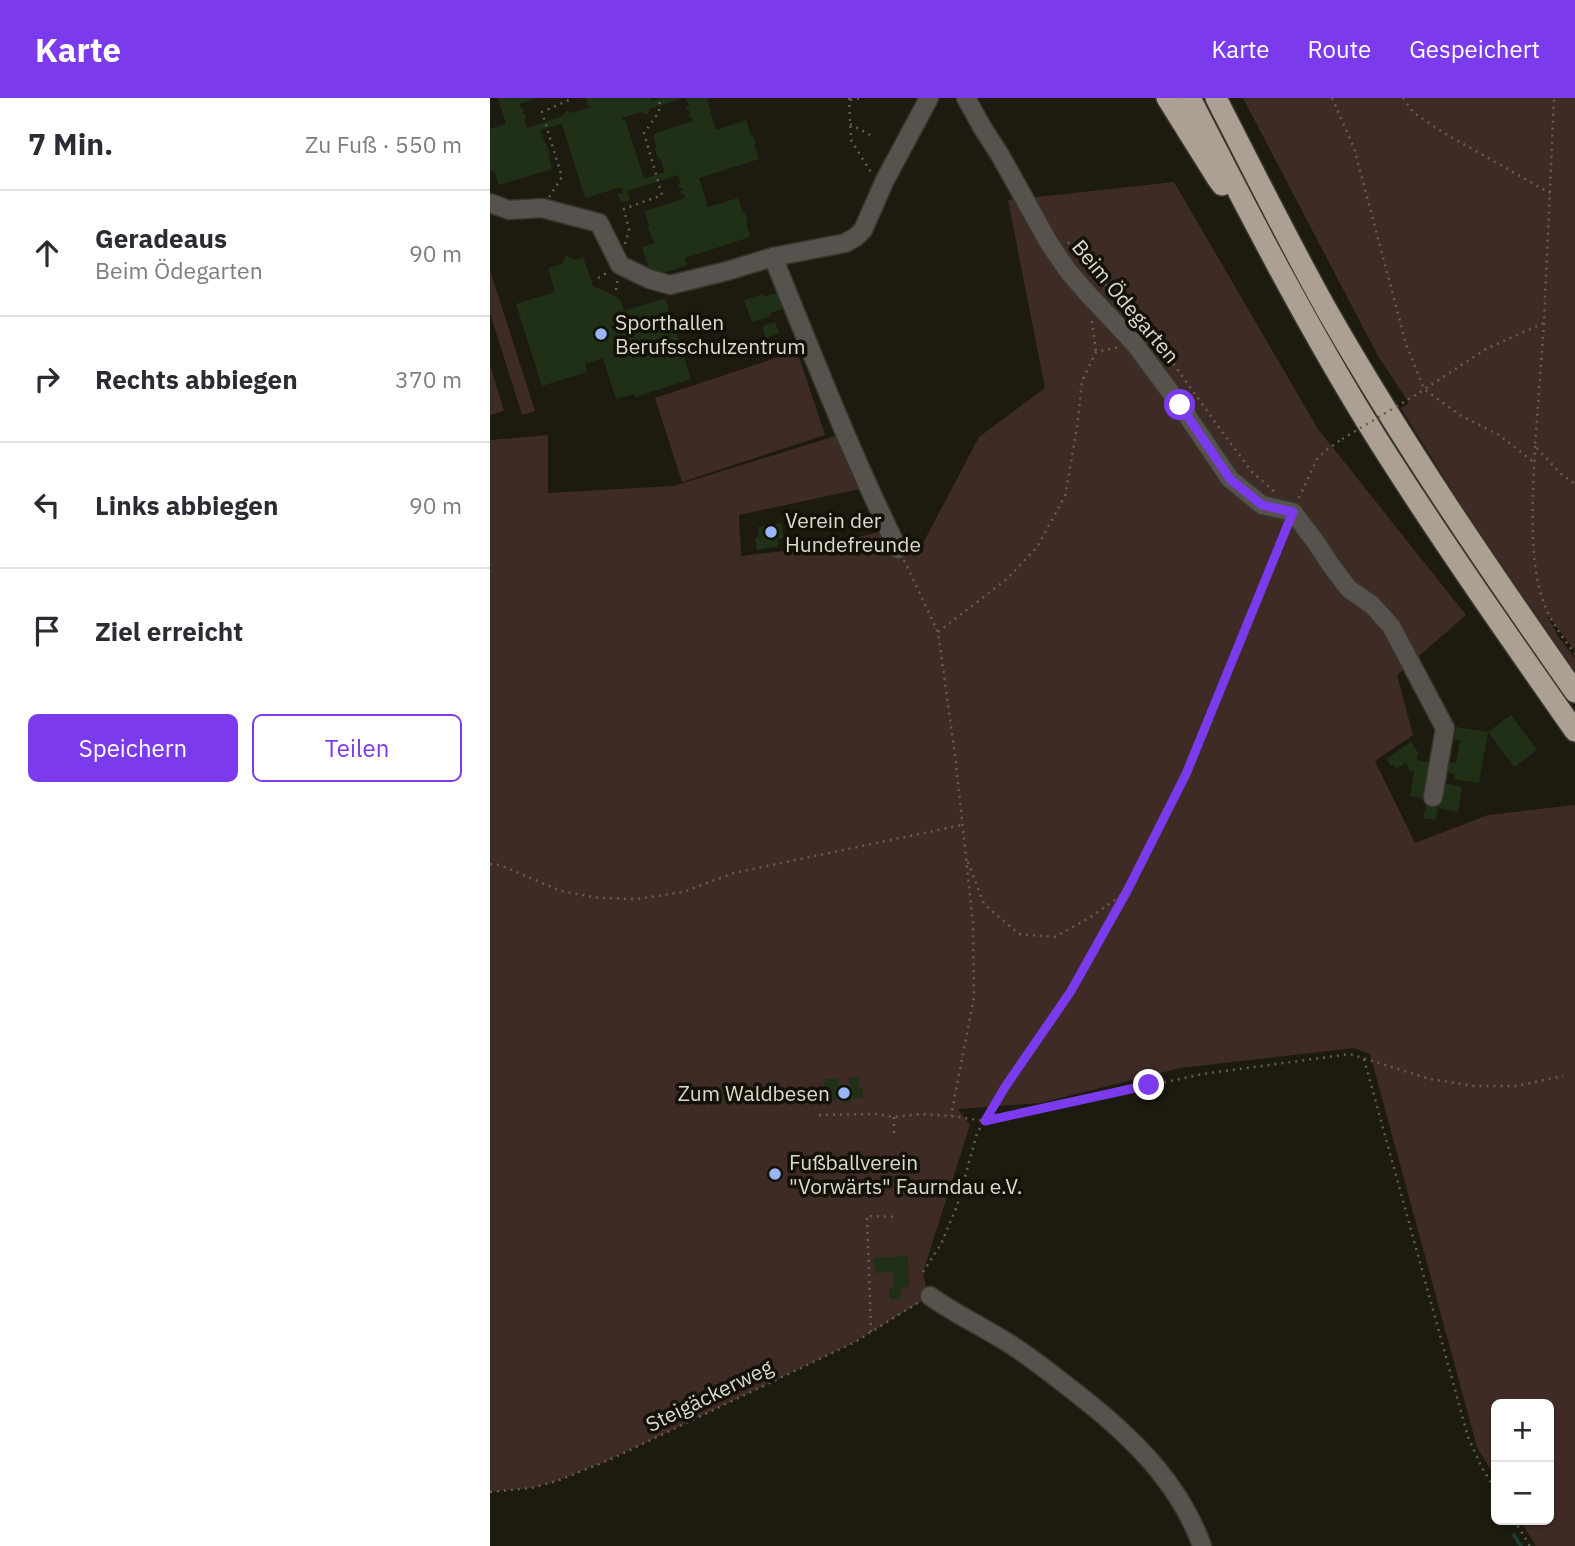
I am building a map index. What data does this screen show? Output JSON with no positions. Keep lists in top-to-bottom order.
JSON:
{
  "streets": {
    "lane": ["Beim Ödegarten"],
    "path": ["Steigäckerweg"]
  },
  "places": [
    "Sporthallen Berufsschulzentrum",
    "Verein der Hundefreunde",
    "Zum Waldbesen",
    "Fußballverein \"Vorwärts\" Faurndau e.V."
  ],
  "page": {
    "header": "Karte",
    "nav": ["Karte", "Route", "Gespeichert"],
    "heading": ["7 Min.", "Zu Fuß · 550 m"],
    "list": [
      ["Geradeaus", "Beim Ödegarten", "90 m"],
      ["Rechts abbiegen", "370 m"],
      ["Links abbiegen", "90 m"],
      "Ziel erreicht"
    ],
    "buttons": ["Speichern", "Teilen"],
    "map_buttons": ["+", "−"]
  }
}
